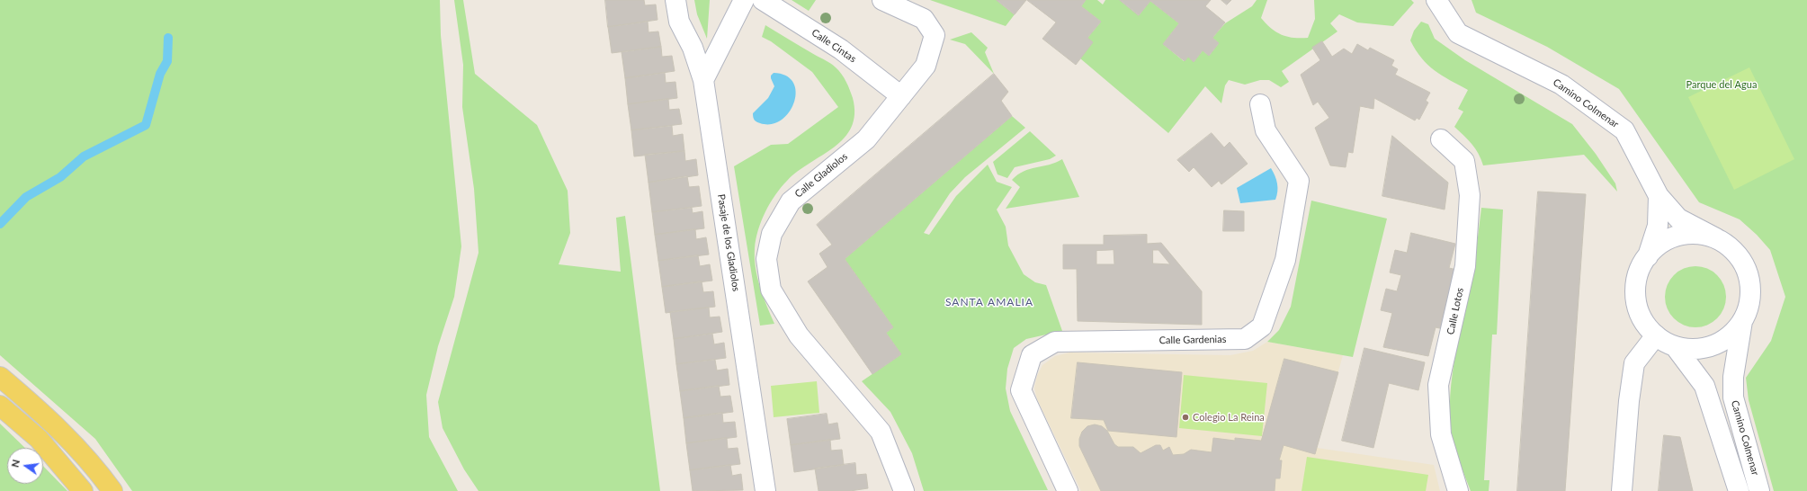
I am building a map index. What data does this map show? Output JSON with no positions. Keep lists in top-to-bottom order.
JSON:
{
  "streets": {
    "street": [
      "Calle Cintas",
      "Camino Colmenar",
      "Calle Gladiolos",
      "Pasaje de los Gladiolos",
      "Calle Lotos",
      "Calle Gardenias"
    ]
  },
  "crossings": [
    ["Calle Cintas", "Calle Gladiolos"]
  ],
  "districts": ["SANTA AMALIA"],
  "parks": ["Parque del Agua"],
  "places": ["Colegio La Reina"],
  "north": "left"
}
